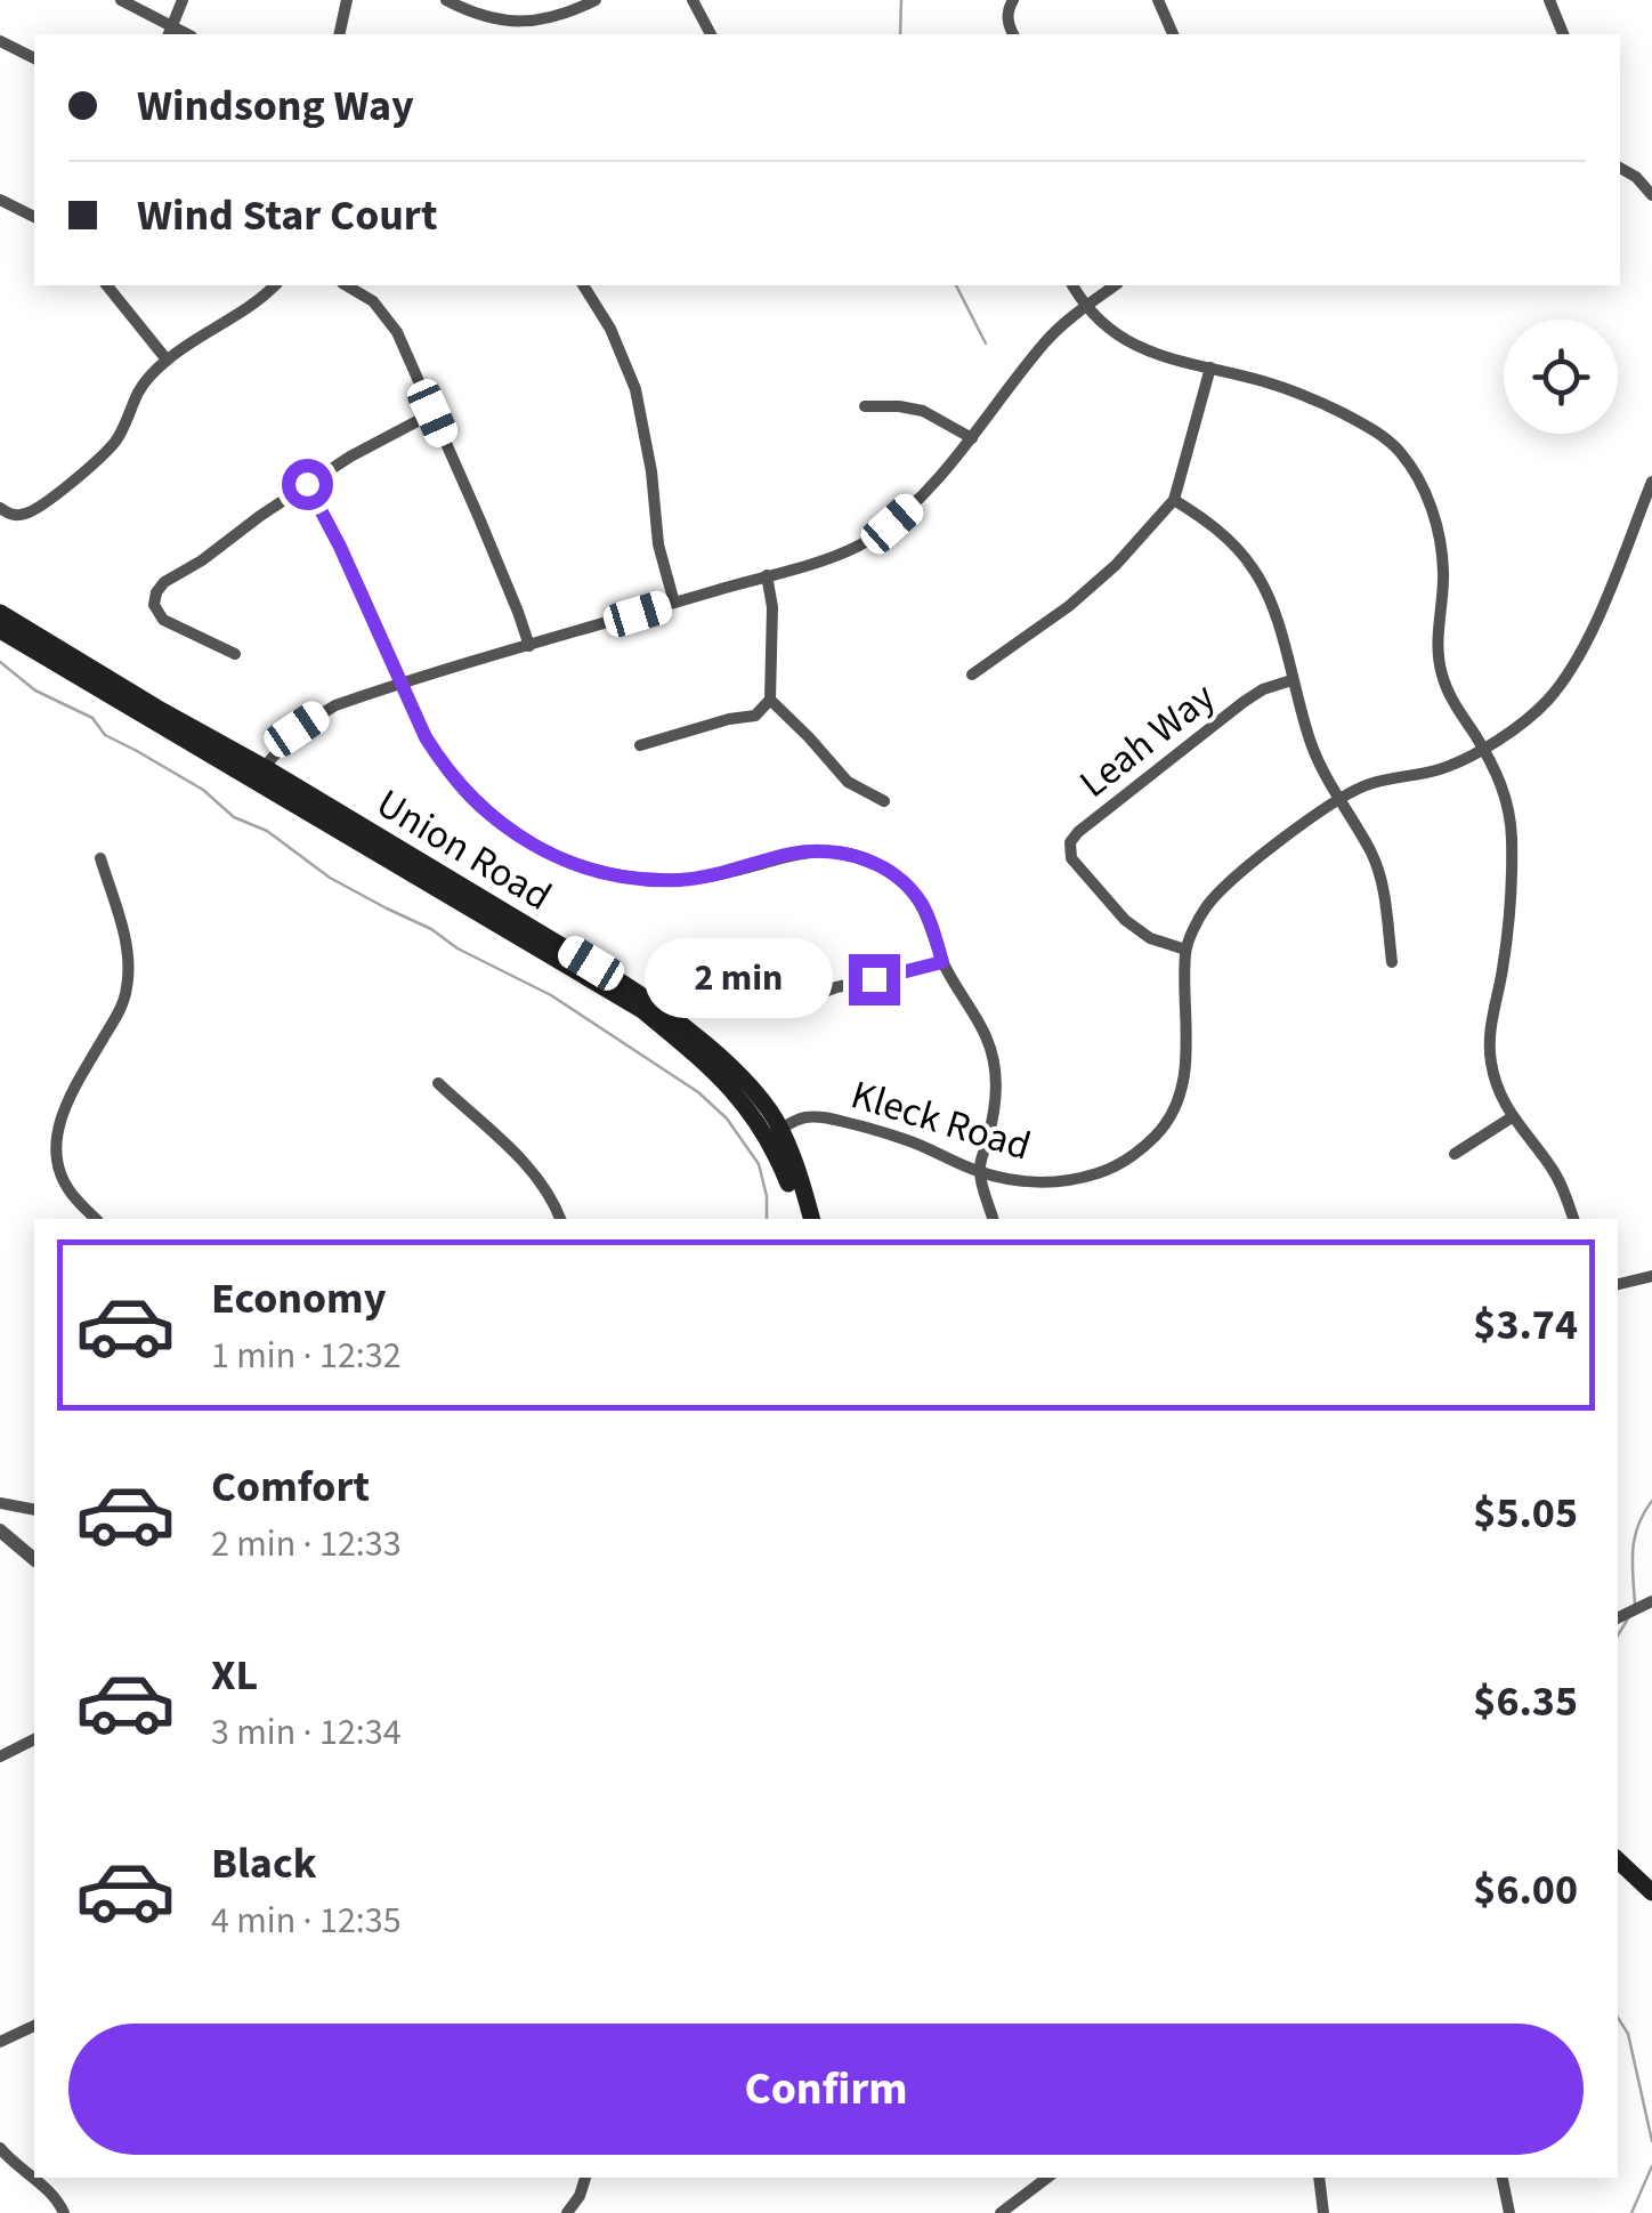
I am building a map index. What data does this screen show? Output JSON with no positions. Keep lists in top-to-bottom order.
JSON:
{
  "streets": {
    "main road": ["Union Road"],
    "street": ["Leah Way", "Kleck Road"]
  },
  "crossings": [
    ["Leah Way", "Kleck Road"],
    ["Union Road", "Kleck Road"]
  ],
  "page": {
    "banner": ["Windsong Way", "Wind Star Court"],
    "bubble": "2 min",
    "list": [
      {
        "name": "Economy",
        "note": "1 min · 12:32",
        "value": "$3.74"
      },
      {
        "name": "Comfort",
        "note": "2 min · 12:33",
        "value": "$5.05"
      },
      {
        "name": "XL",
        "note": "3 min · 12:34",
        "value": "$6.35"
      },
      {
        "name": "Black",
        "note": "4 min · 12:35",
        "value": "$6.00"
      }
    ],
    "buttons": "Confirm"
  }
}
